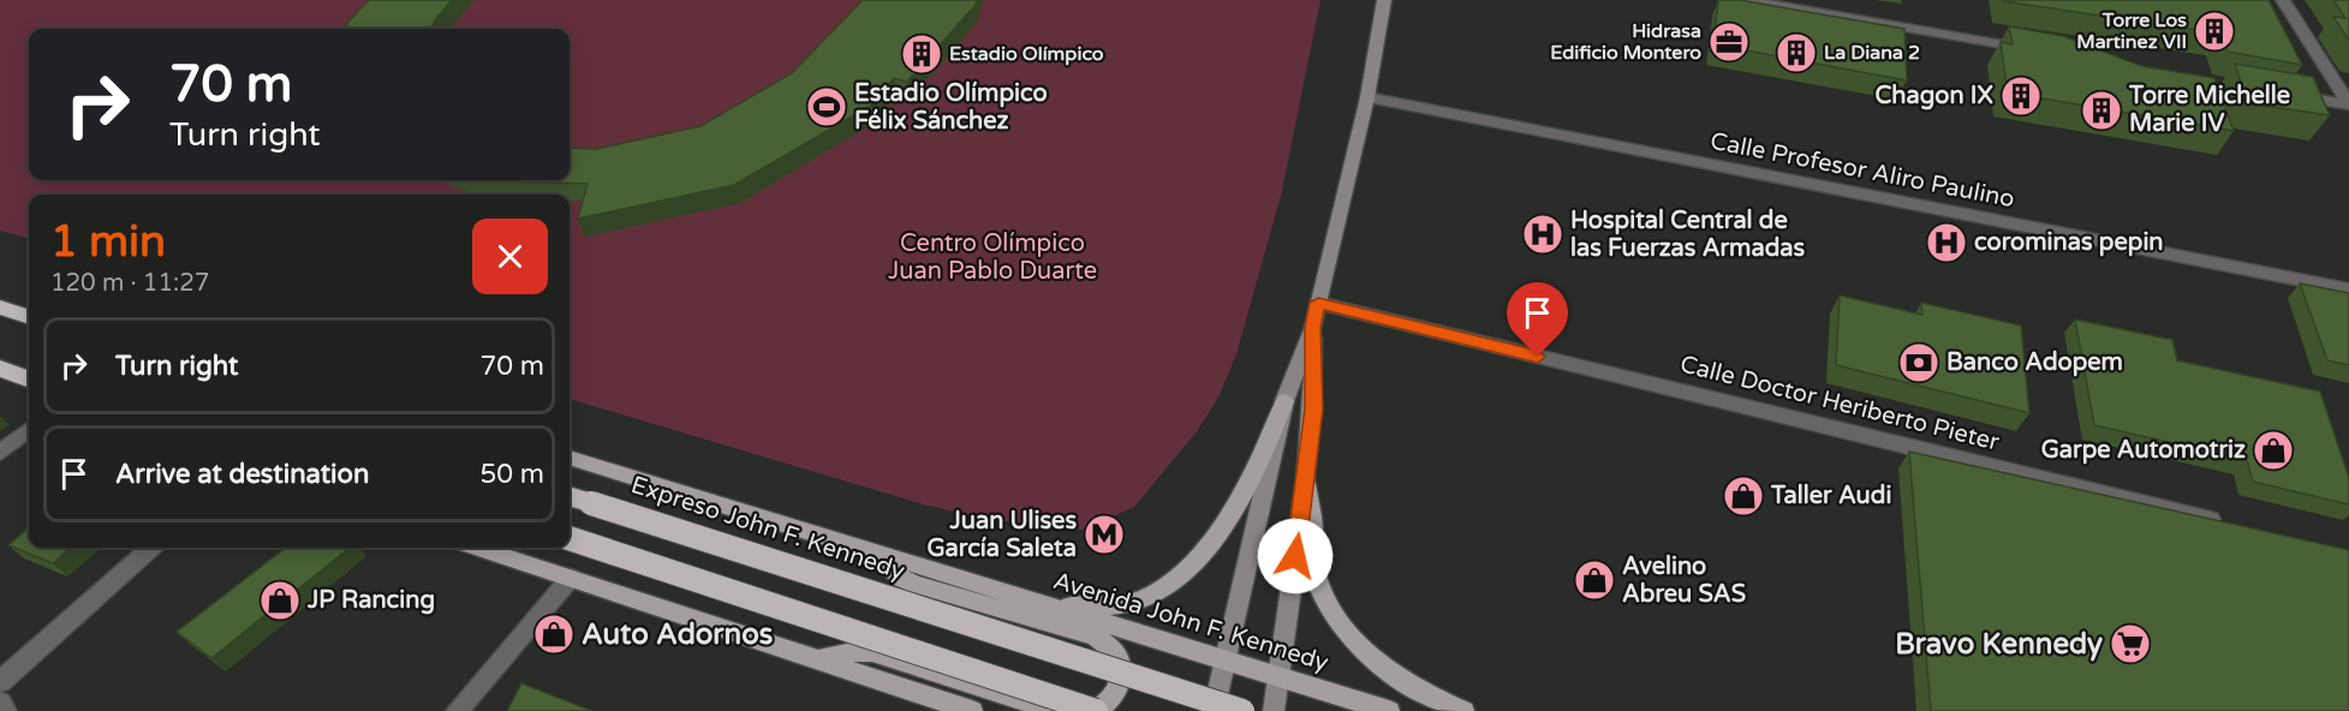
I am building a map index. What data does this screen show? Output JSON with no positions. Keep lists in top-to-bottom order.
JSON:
{
  "streets": {
    "highway": ["Expreso John F. Kennedy"],
    "main road": ["Avenida John F. Kennedy"],
    "street": ["Calle Profesor Aliro Paulino", "Calle Doctor Heriberto Pieter"]
  },
  "parks": ["Centro Olímpico Juan Pablo Duarte"],
  "places": {
    "building": [
      "Torre Los Martinez VII",
      "La Diana 2",
      "Estadio Olímpico",
      "Chagon IX",
      "Torre Michelle Marie IV"
    ],
    "office": ["Hidrasa Edificio Montero"],
    "sports": ["Estadio Olímpico Félix Sánchez"],
    "hospital": ["Hospital Central de las Fuerzas Armadas", "corominas pepin"],
    "bank": ["Banco Adopem"],
    "shop": [
      "Garpe Automotriz",
      "Taller Audi",
      "Avelino Abreu SAS",
      "JP Rancing",
      "Auto Adornos"
    ],
    "metro station": ["Juan Ulises García Saleta"],
    "supermarket": ["Bravo Kennedy"]
  },
  "page": {
    "turn": ["70 m", "Turn right"],
    "heading": ["1 min", "120 m · 11:27"],
    "list": [
      {
        "name": "Turn right",
        "value": "70 m"
      },
      {
        "name": "Arrive at destination",
        "value": "50 m"
      }
    ]
  }
}
